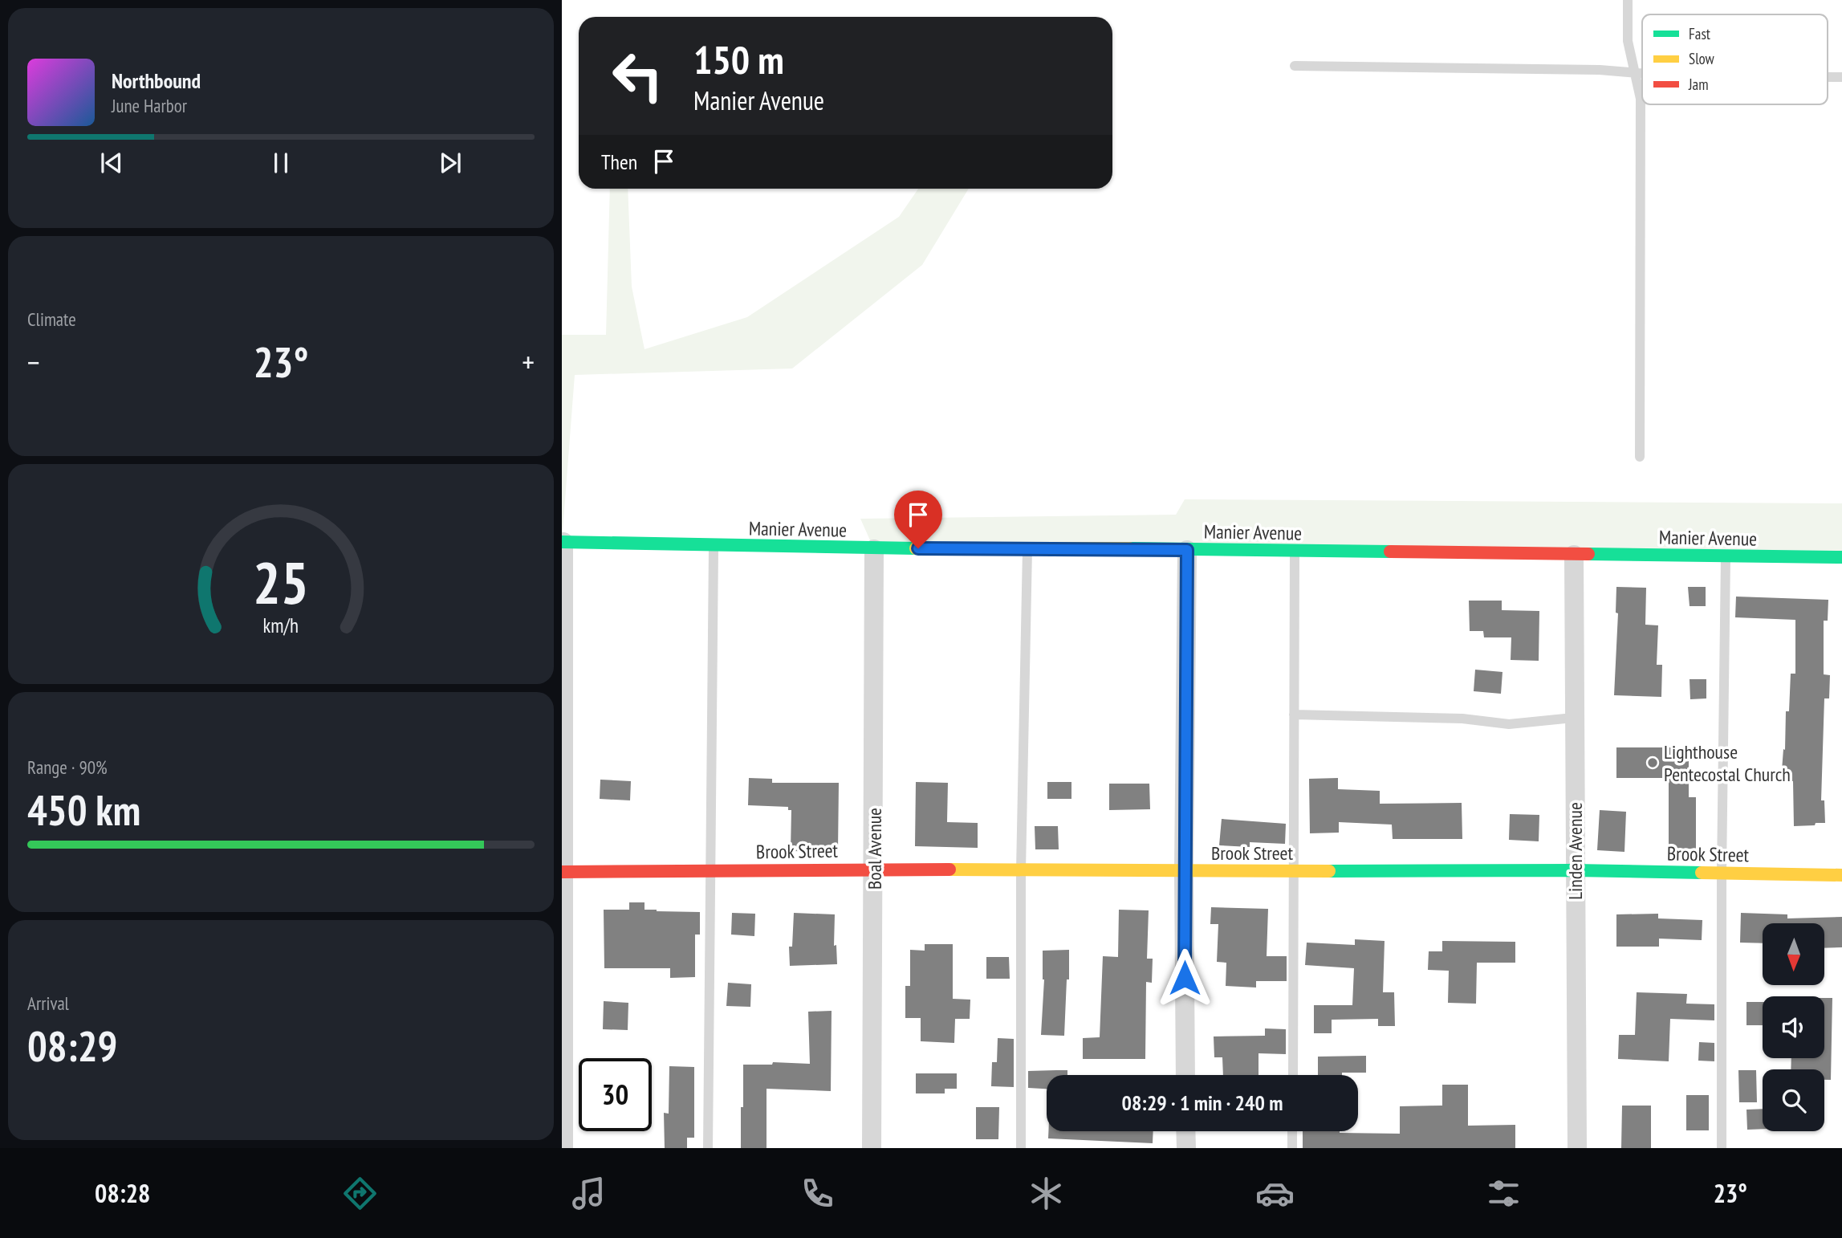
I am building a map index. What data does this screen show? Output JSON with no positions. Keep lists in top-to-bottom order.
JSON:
{
  "streets": {
    "street": [
      "Manier Avenue",
      "Boal Avenue",
      "Brook Street",
      "Linden Avenue"
    ]
  },
  "crossings": [
    ["Manier Avenue", "Boal Avenue"],
    ["Manier Avenue", "Linden Avenue"],
    ["Boal Avenue", "Brook Street"],
    ["Brook Street", "Linden Avenue"]
  ],
  "places": ["Lighthouse Pentecostal Church"],
  "legend": ["Fast", "Slow", "Jam"],
  "north": "bottom",
  "page": {
    "turn": ["150 m", "Manier Avenue"],
    "song": ["Northbound", "June Harbor"],
    "then": "Then",
    "tile": [
      "Climate",
      ["Range · 90%", "450 km"],
      ["Arrival", "08:29"]
    ],
    "heat": ["−", "23°", "+"],
    "limit": "30",
    "trip": "08:29 · 1 min · 240 m",
    "tabs": ["08:28", "23°"],
    "gauge": ["25", "km/h"]
  }
}
